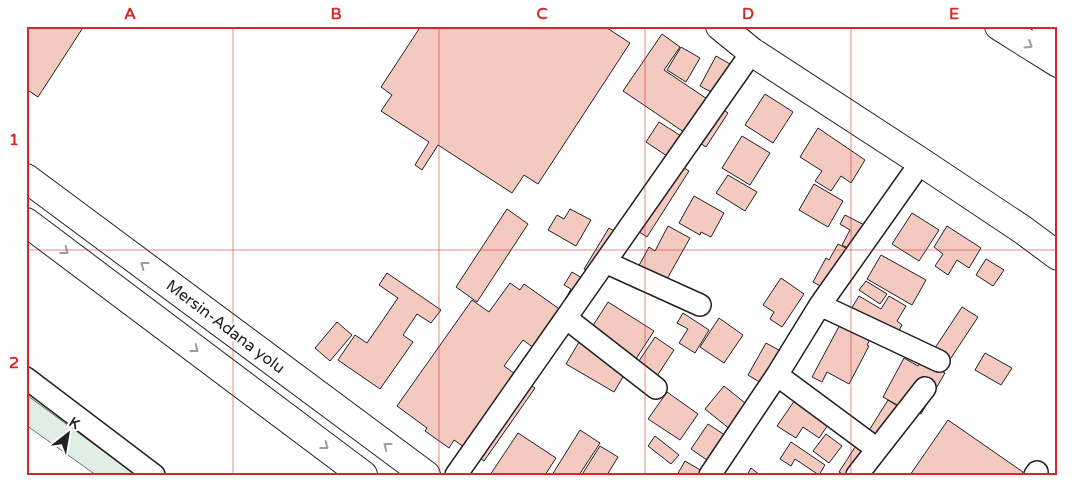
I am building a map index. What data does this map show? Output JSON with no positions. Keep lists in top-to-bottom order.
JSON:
{
  "streets": {
    "main road": ["Mersin-Adana yolu"]
  },
  "north": "top right",
  "grid": {
    "columns": [
      "A",
      "B",
      "C",
      "D",
      "E"
    ],
    "rows": ["1", "2"]
  }
}
